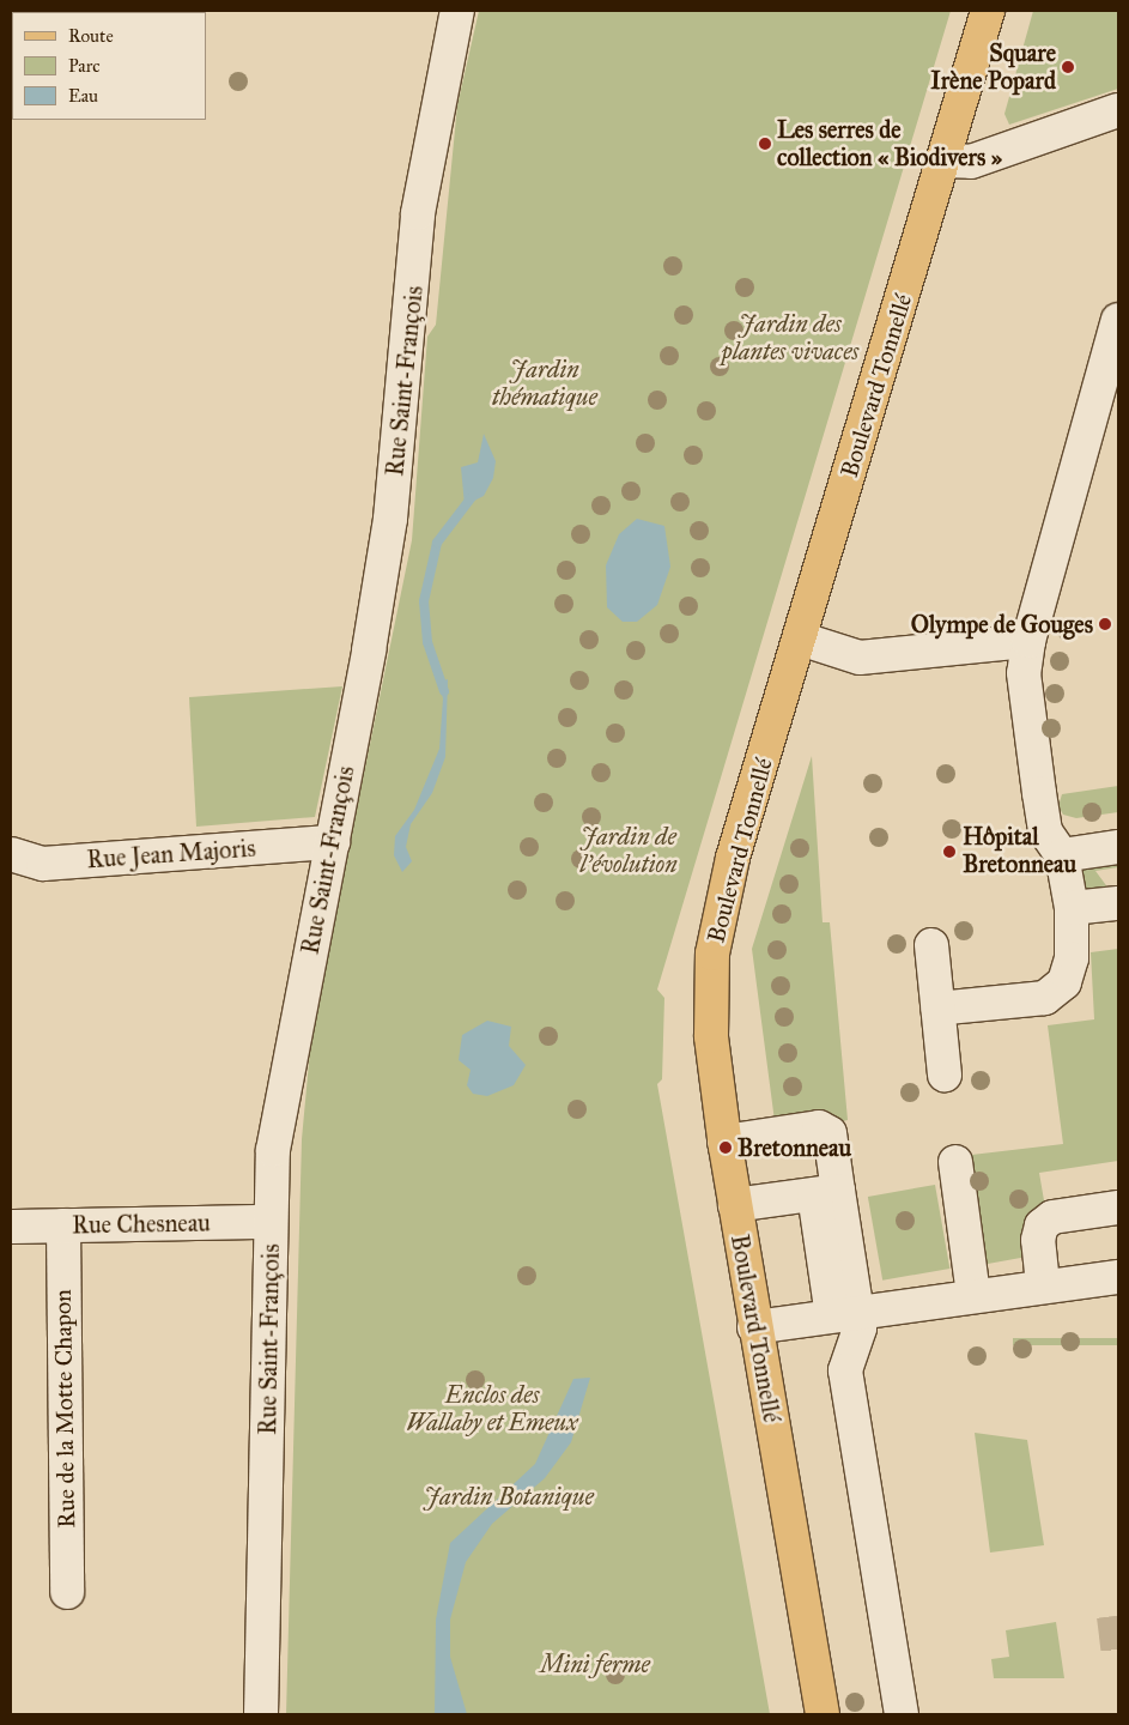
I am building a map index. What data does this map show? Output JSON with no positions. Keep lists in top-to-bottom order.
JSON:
{
  "streets": {
    "main road": ["Boulevard Tonnellé"],
    "street": [
      "Rue Saint-François",
      "Rue Jean Majoris",
      "Rue Chesneau",
      "Rue de la Motte Chapon"
    ]
  },
  "crossings": [
    ["Rue Saint-François", "Rue Jean Majoris"],
    ["Rue Saint-François", "Rue Chesneau"],
    ["Rue Chesneau", "Rue de la Motte Chapon"]
  ],
  "parks": [
    "Jardin des plantes vivaces",
    "Jardin thématique",
    "Jardin de l'évolution",
    "Enclos des Wallaby et Emeux",
    "Jardin Botanique",
    "Mini ferme"
  ],
  "places": [
    "Square Irène Popard",
    "Les serres de collection « Biodivers »",
    "Olympe de Gouges",
    "Hôpital Bretonneau",
    "Bretonneau"
  ],
  "legend": ["Route", "Parc", "Eau"]
}
